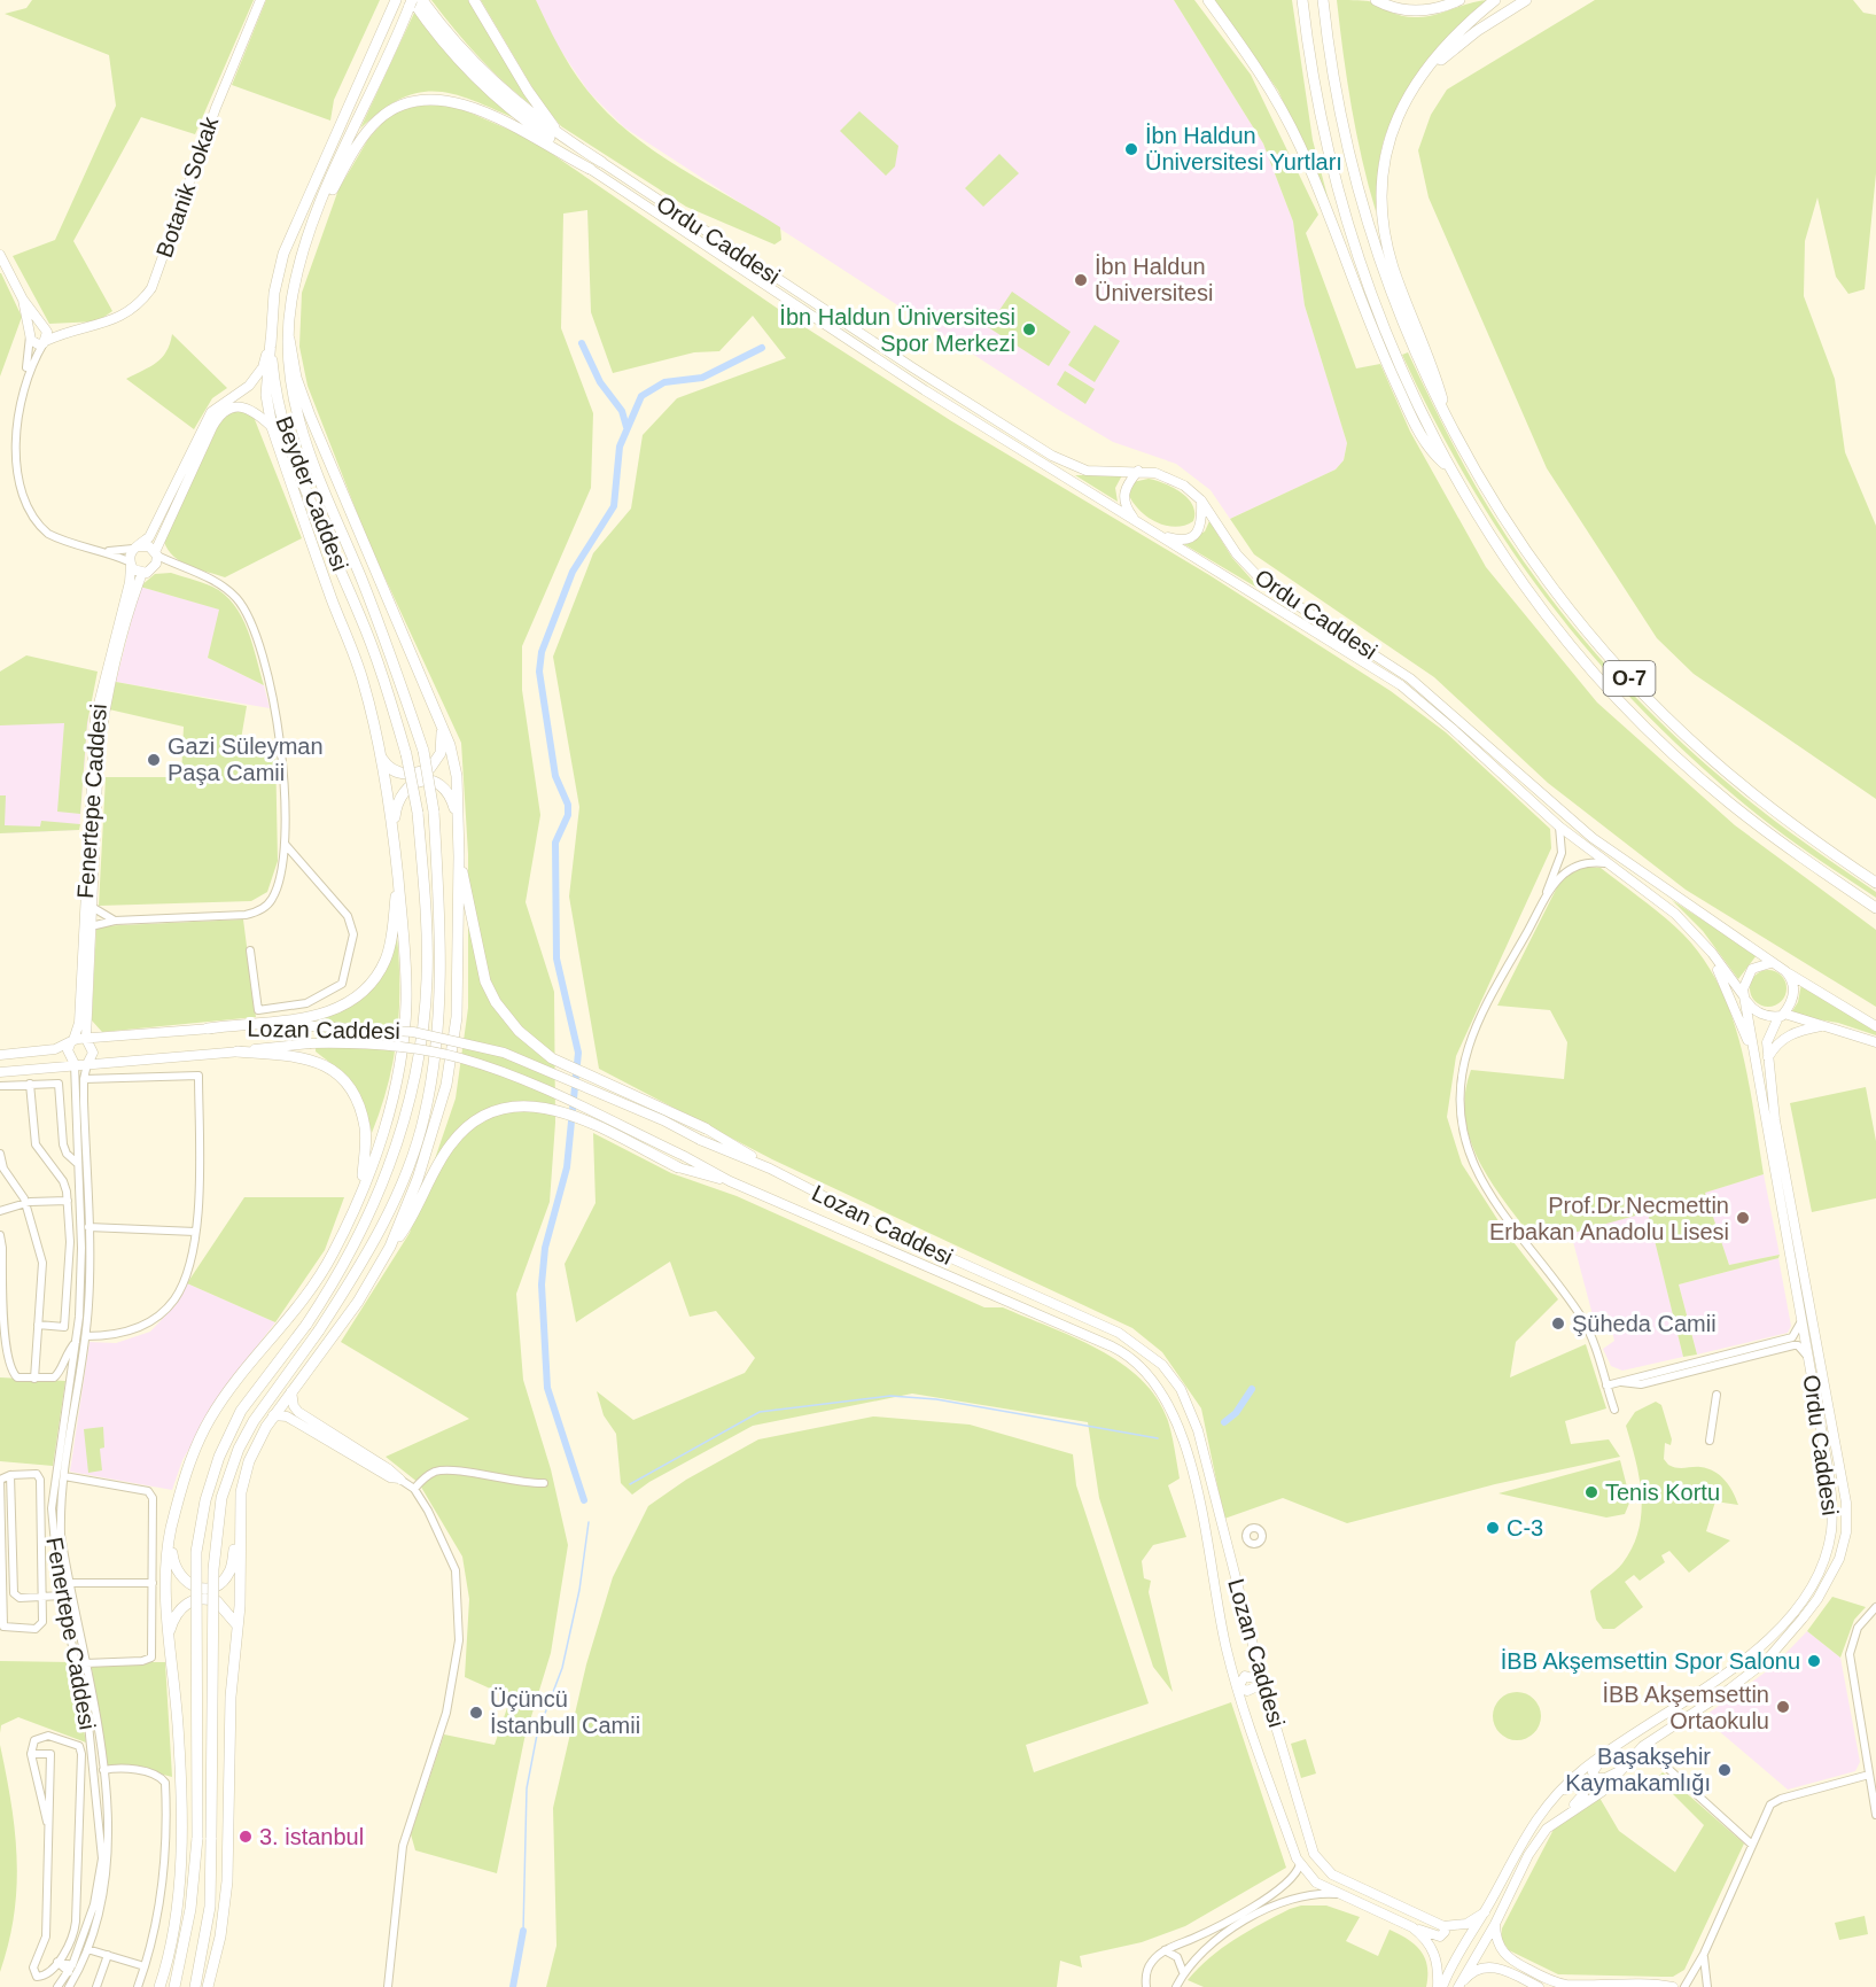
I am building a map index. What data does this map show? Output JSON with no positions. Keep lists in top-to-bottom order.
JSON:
{
  "streets": {
    "highway": ["Beyder Caddesi", "O-7"],
    "main road": [
      "Botanik Sokak",
      "Ordu Caddesi",
      "Fenertepe Caddesi",
      "Lozan Caddesi"
    ]
  },
  "crossings": [
    ["Fenertepe Caddesi", "Lozan Caddesi"]
  ],
  "places": [
    "İbn Haldun Üniversitesi Yurtları",
    "İbn Haldun Üniversitesi",
    "İbn Haldun Üniversitesi Spor Merkezi",
    "Gazi Süleyman Paşa Camii",
    "Prof.Dr.Necmettin Erbakan Anadolu Lisesi",
    "Şüheda Camii",
    "Tenis Kortu",
    "C-3",
    "İBB Akşemsettin Spor Salonu",
    "İBB Akşemsettin Ortaokulu",
    "Üçüncü İstanbull Camii",
    "Başakşehir Kaymakamlığı",
    "3. istanbul"
  ]
}
